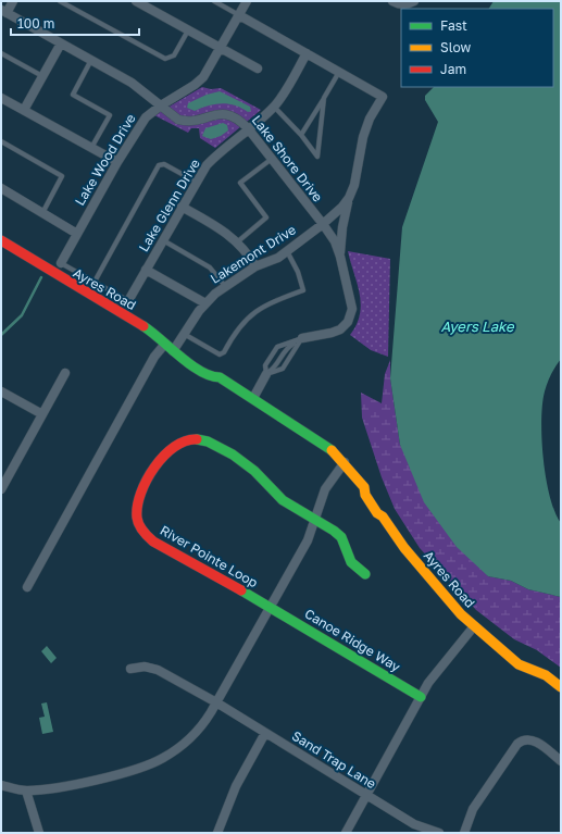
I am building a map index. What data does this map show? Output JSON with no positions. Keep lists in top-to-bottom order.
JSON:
{
  "streets": {
    "street": [
      "Lake Shore Drive",
      "Lake Wood Drive",
      "Lake Glenn Drive",
      "Lakemont Drive",
      "Ayres Road",
      "River Pointe Loop",
      "Canoe Ridge Way",
      "Sand Trap Lane"
    ]
  },
  "crossings": [
    ["Lake Shore Drive", "Lake Wood Drive"],
    ["Lake Shore Drive", "Lake Glenn Drive"],
    ["Lake Shore Drive", "Lakemont Drive"],
    ["Lake Shore Drive", "Ayres Road"],
    ["Lake Wood Drive", "Lakemont Drive"],
    ["Lake Glenn Drive", "Lakemont Drive"],
    ["Lakemont Drive", "Ayres Road"],
    ["River Pointe Loop", "Canoe Ridge Way"]
  ],
  "water": ["Ayers Lake"],
  "legend": ["Fast", "Slow", "Jam"],
  "scale_bar": "100 m"
}
